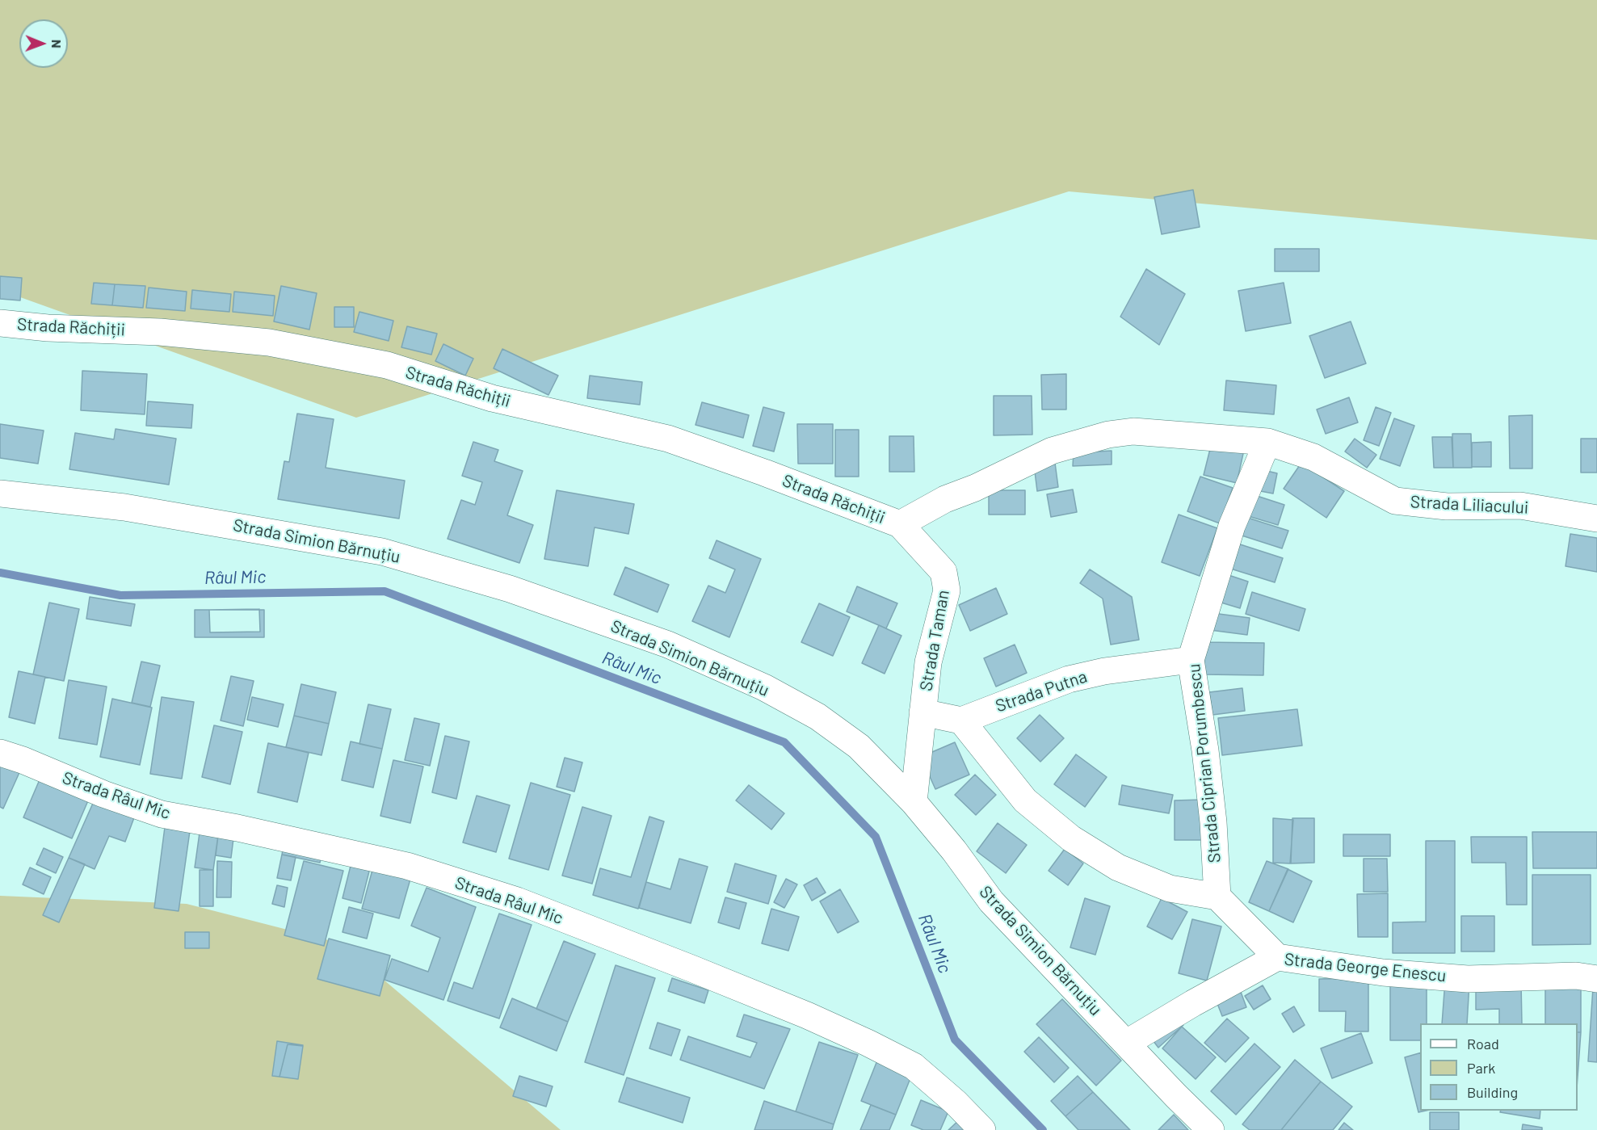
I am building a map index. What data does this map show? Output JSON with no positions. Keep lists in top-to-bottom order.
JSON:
{
  "streets": {
    "street": [
      "Strada Răchiții",
      "Strada Liliacului",
      "Strada Simion Bărnuțiu",
      "Strada Taman",
      "Strada Putna",
      "Strada Ciprian Porumbescu",
      "Strada Râul Mic",
      "Strada George Enescu"
    ]
  },
  "crossings": [
    ["Strada Răchiții", "Strada Liliacului"],
    ["Strada Răchiții", "Strada Taman"],
    ["Strada Liliacului", "Strada Taman"],
    ["Strada Liliacului", "Strada Ciprian Porumbescu"],
    ["Strada Simion Bărnuțiu", "Strada Taman"],
    ["Strada Simion Bărnuțiu", "Strada George Enescu"],
    ["Strada Putna", "Strada Ciprian Porumbescu"]
  ],
  "water": ["Râul Mic"],
  "legend": ["Road", "Park", "Building"],
  "north": "right"
}
